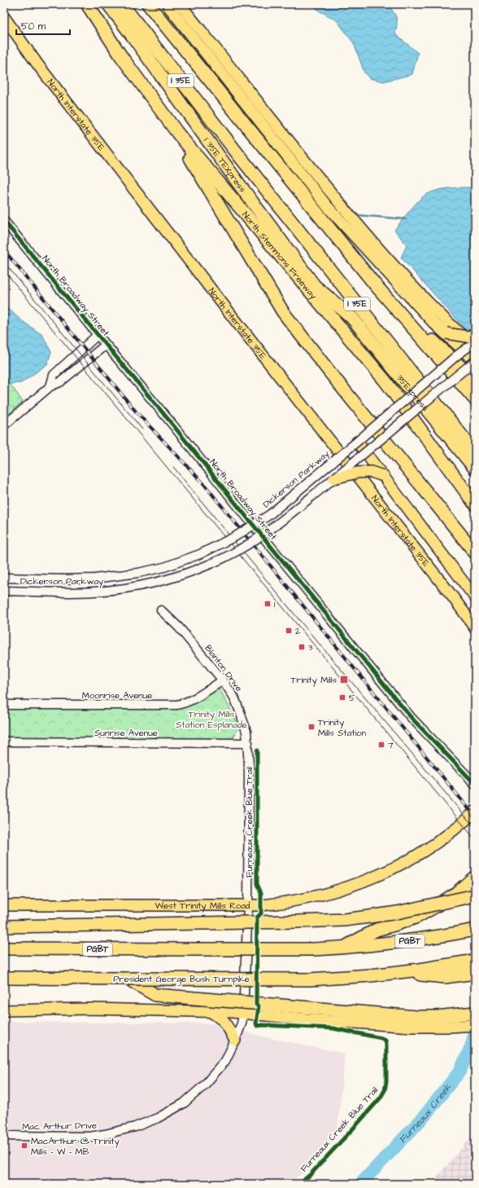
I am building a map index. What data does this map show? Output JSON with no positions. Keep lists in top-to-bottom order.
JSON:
{
  "streets": {
    "highway": [
      "I 35E",
      "I 35E TEXpress",
      "North Stemmons Freeway",
      "35Express",
      "PGBT",
      "President George Bush Turnpike"
    ],
    "main road": ["North Interstate 35E", "West Trinity Mills Road"],
    "street": [
      "North Broadway Street",
      "Dickerson Parkway",
      "Blanton Drive",
      "Moonrise Avenue",
      "Sunrise Avenue",
      "Mac Arthur Drive"
    ],
    "cycle path": ["Furneaux Creek Blue Trail"]
  },
  "crossings": [
    ["North Interstate 35E", "Dickerson Parkway"],
    ["I 35E TEXpress", "35Express"],
    ["Blanton Drive", "Moonrise Avenue"],
    ["Blanton Drive", "Sunrise Avenue"],
    ["Blanton Drive", "West Trinity Mills Road"],
    ["Blanton Drive", "Mac Arthur Drive"],
    ["West Trinity Mills Road", "Mac Arthur Drive"]
  ],
  "water": ["Furneaux Creek"],
  "parks": ["Trinity Mills Station Esplanade"],
  "places": {
    "transit": [
      "1",
      "2",
      "3",
      "Trinity Mills",
      "5",
      "Trinity Mills Station",
      "7",
      "MacArthur @ Trinity Mills - W - MB"
    ]
  },
  "scale_bar": "50 m"
}
